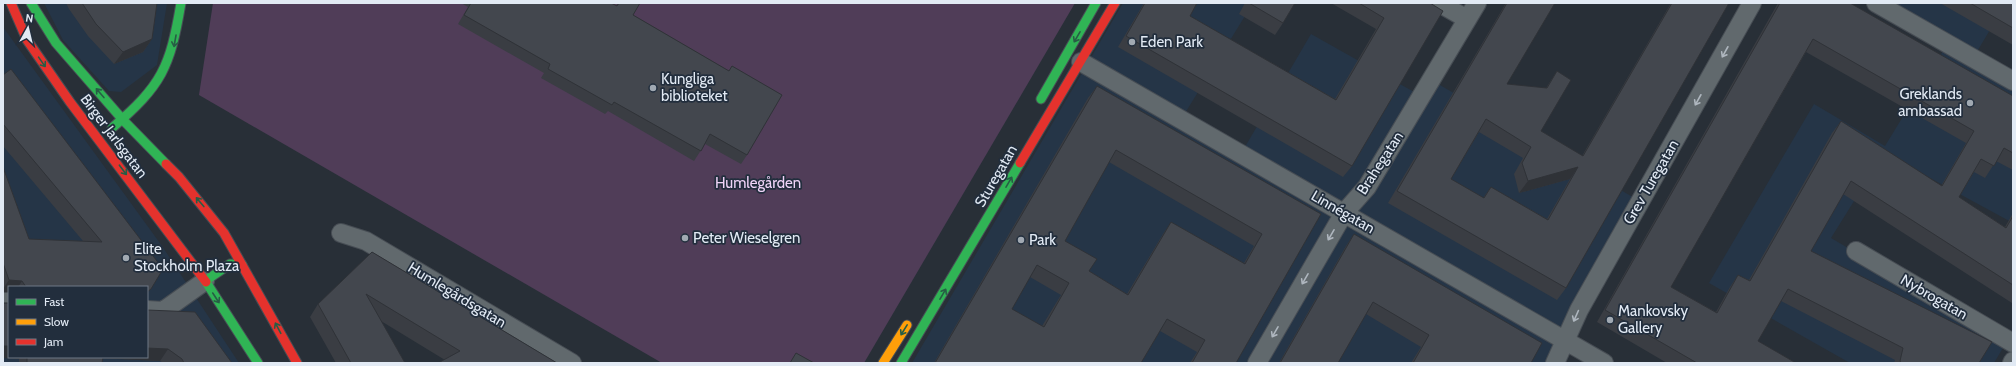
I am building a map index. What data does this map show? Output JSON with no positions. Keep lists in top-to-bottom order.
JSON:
{
  "streets": {
    "street": [
      "Birger Jarlsgatan",
      "Brahegatan",
      "Sturegatan",
      "Grev Turegatan",
      "Linnégatan",
      "Humlegårdsgatan",
      "Nybrogatan"
    ]
  },
  "crossings": [
    ["Brahegatan", "Linnégatan"],
    ["Sturegatan", "Linnégatan"],
    ["Grev Turegatan", "Linnégatan"]
  ],
  "one_way": ["Brahegatan", "Grev Turegatan"],
  "parks": ["Humlegården"],
  "places": [
    "Eden Park",
    "Kungliga biblioteket",
    "Greklands ambassad",
    "Peter Wieselgren",
    "Park",
    "Elite Stockholm Plaza",
    "Mankovsky Gallery"
  ],
  "legend": ["Fast", "Slow", "Jam"],
  "north": "top"
}
